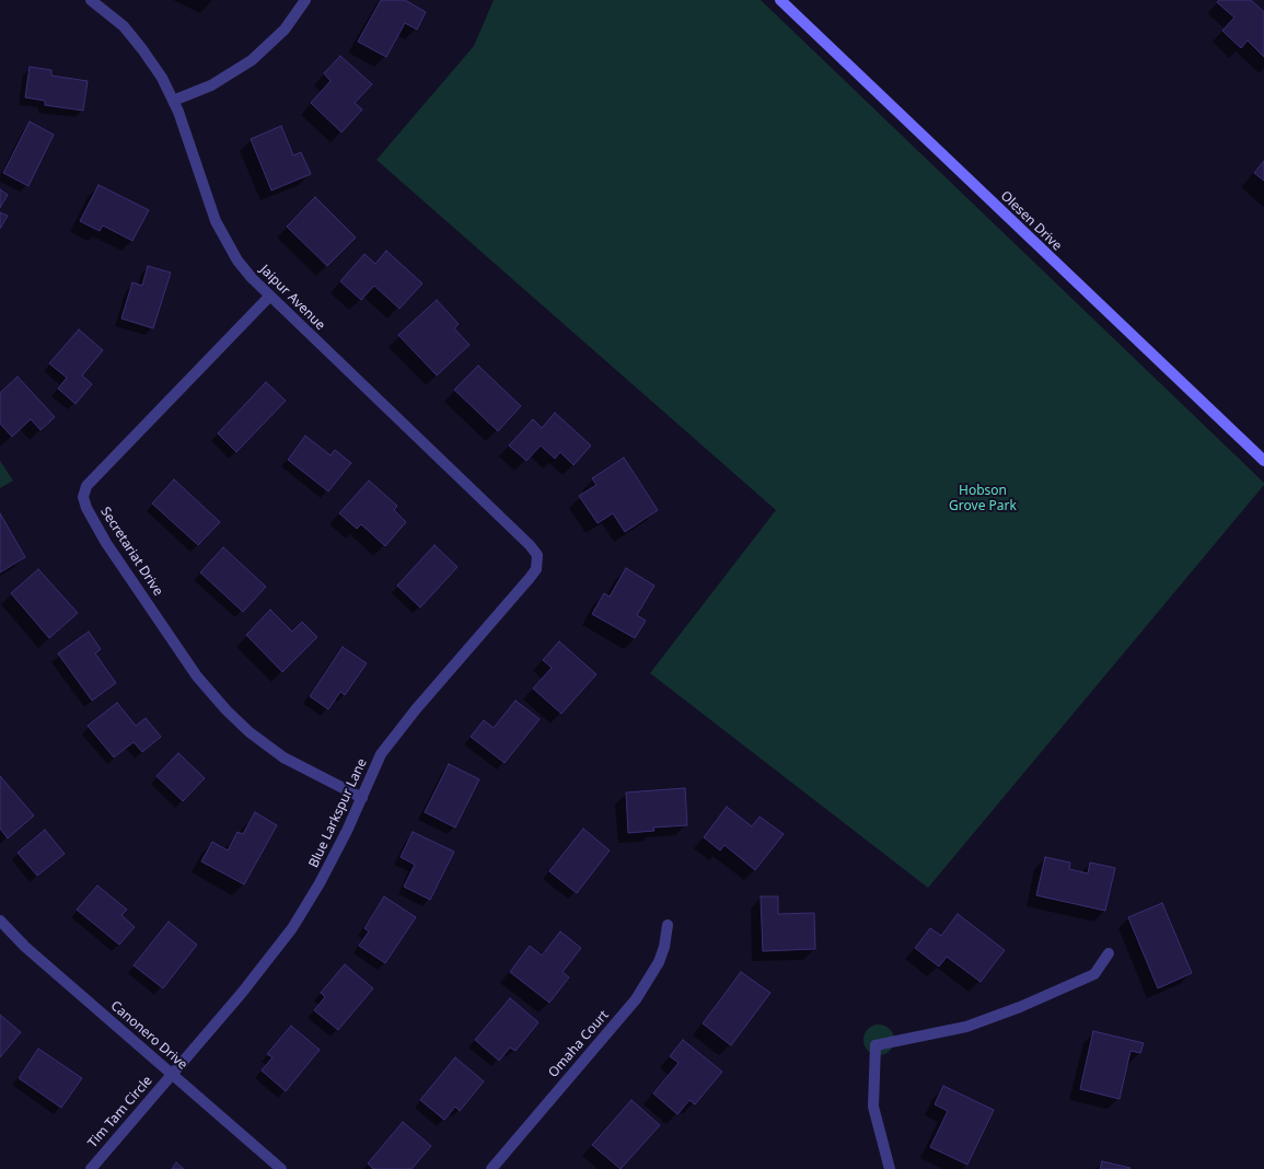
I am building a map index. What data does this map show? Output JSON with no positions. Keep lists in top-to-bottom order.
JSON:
{
  "streets": {
    "street": [
      "Olesen Drive",
      "Jaipur Avenue",
      "Secretariat Drive",
      "Blue Larkspur Lane",
      "Canonero Drive",
      "Omaha Court",
      "Tim Tam Circle"
    ]
  },
  "crossings": [
    ["Jaipur Avenue", "Secretariat Drive"],
    ["Jaipur Avenue", "Blue Larkspur Lane"],
    ["Secretariat Drive", "Blue Larkspur Lane"],
    ["Blue Larkspur Lane", "Canonero Drive"],
    ["Blue Larkspur Lane", "Tim Tam Circle"],
    ["Canonero Drive", "Tim Tam Circle"]
  ],
  "parks": ["Hobson Grove Park"]
}
